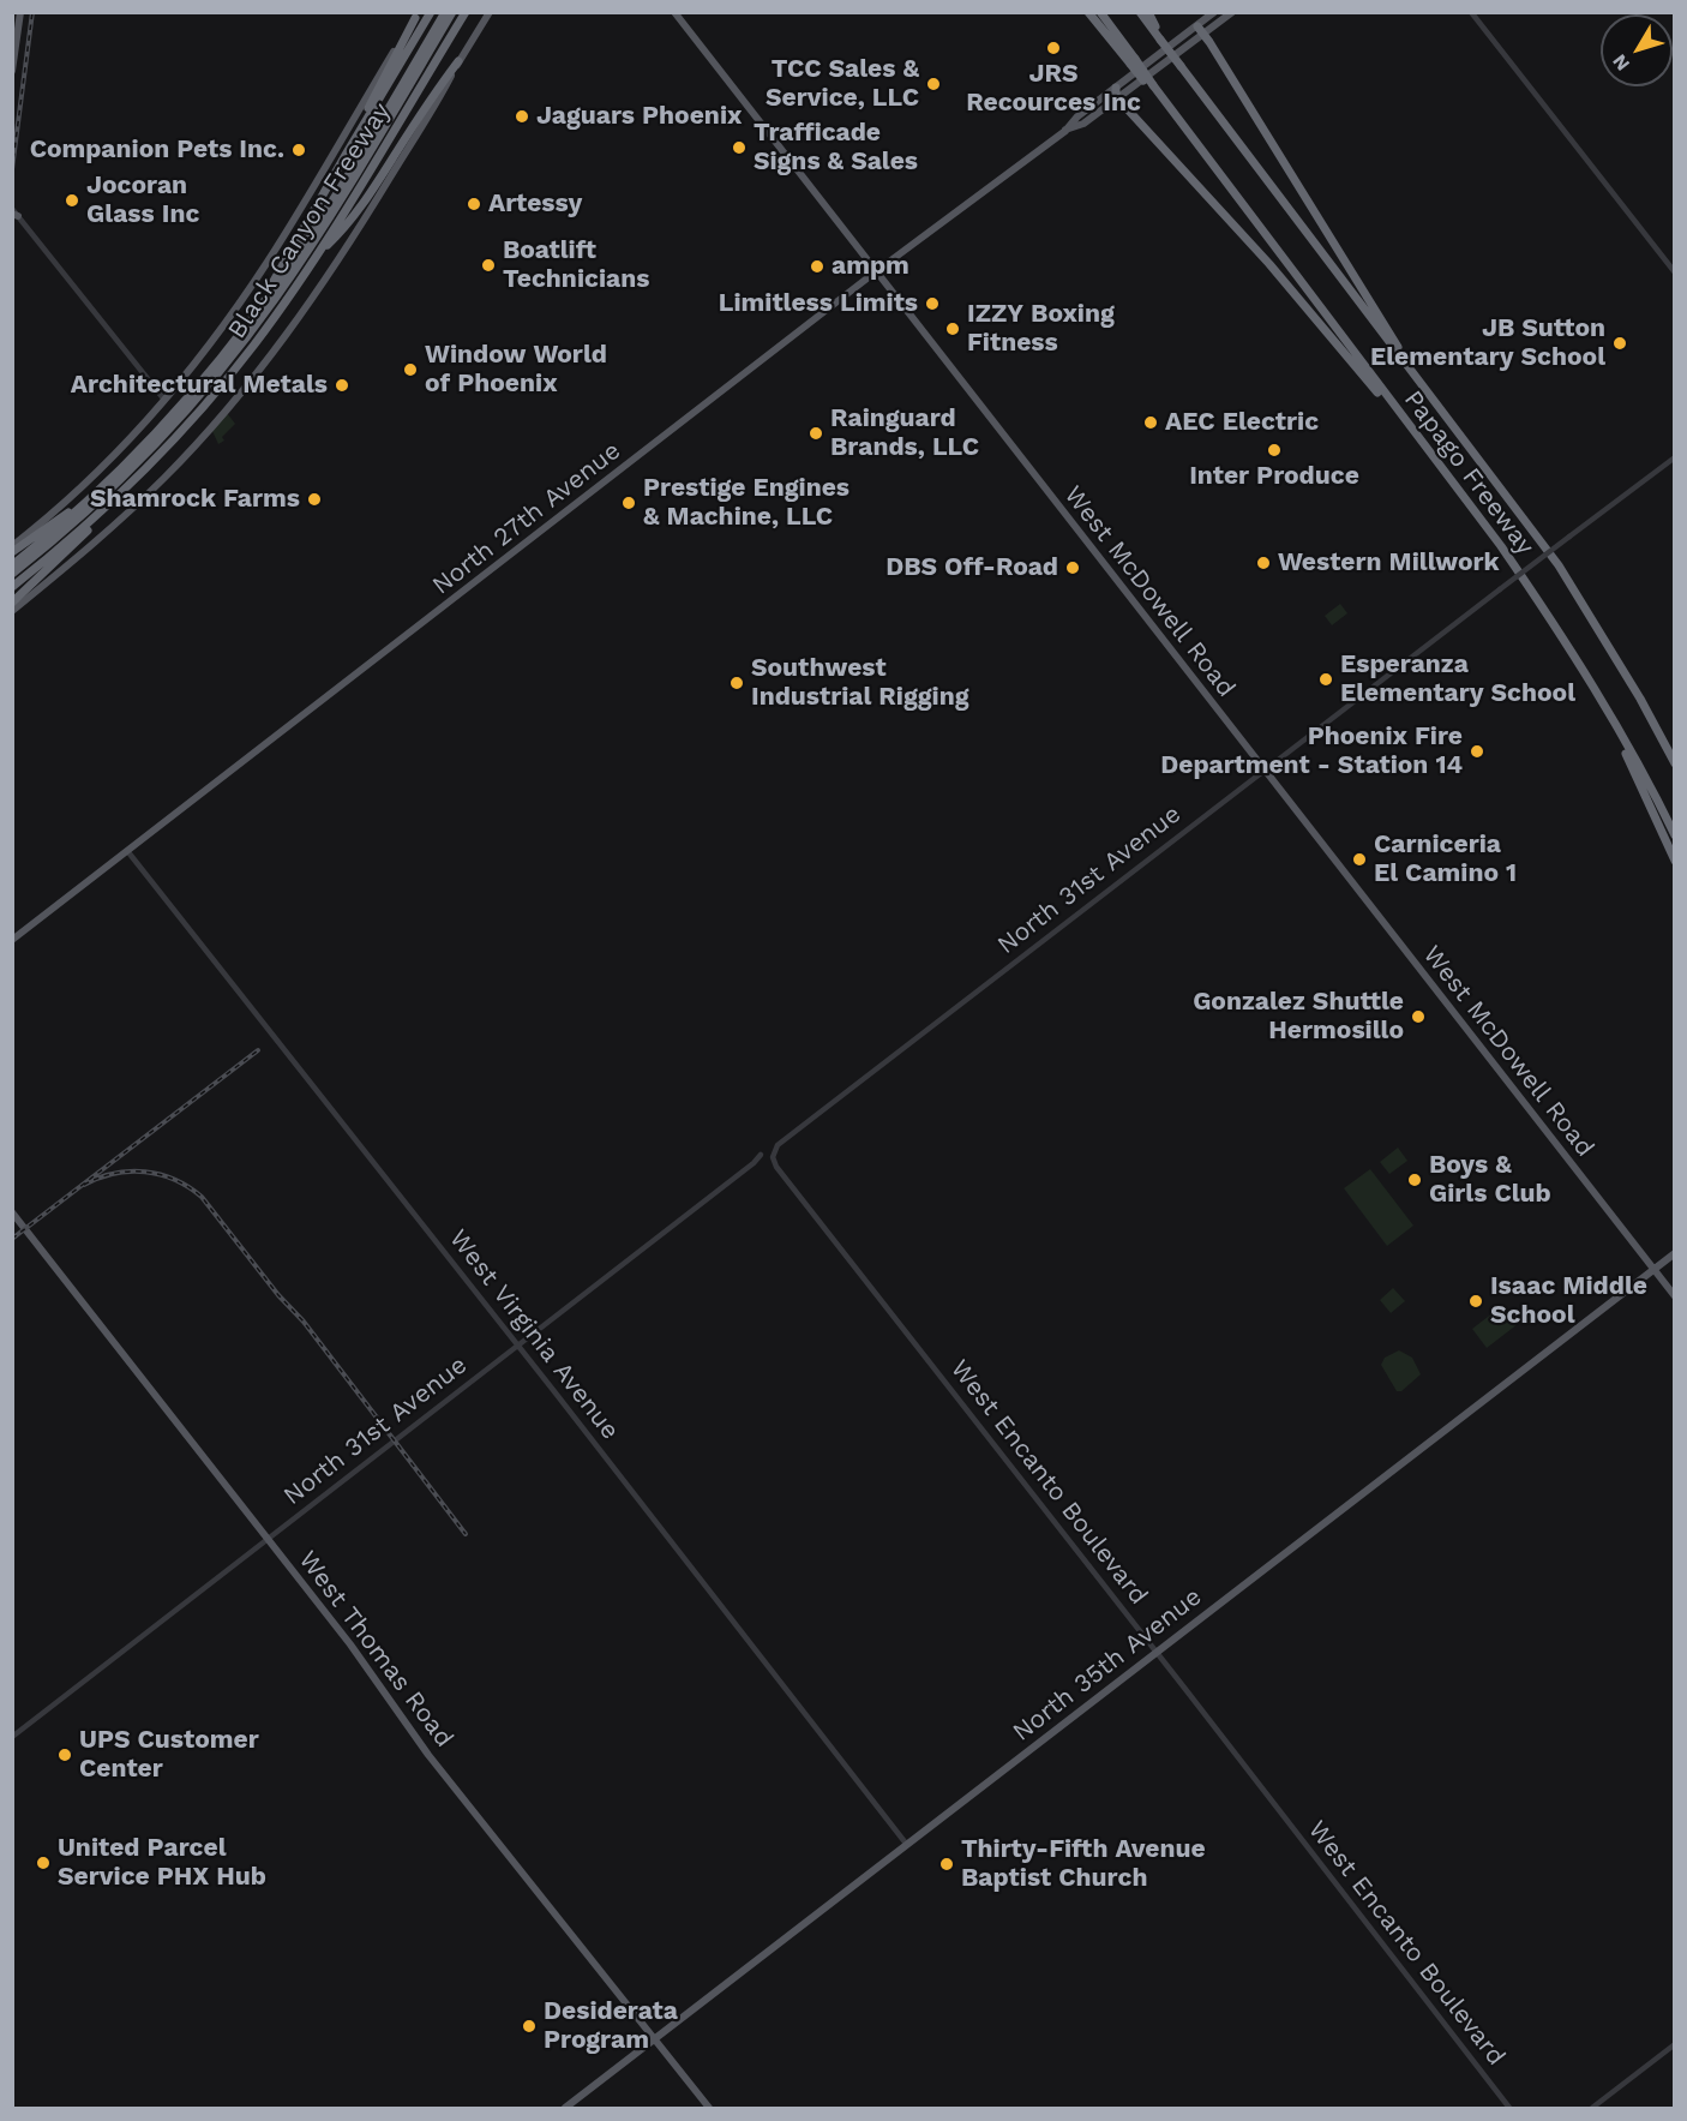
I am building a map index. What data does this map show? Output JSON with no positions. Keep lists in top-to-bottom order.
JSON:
{
  "streets": {
    "highway": ["Black Canyon Freeway", "Papago Freeway"],
    "main road": [
      "North 27th Avenue",
      "West McDowell Road",
      "West Thomas Road",
      "North 35th Avenue"
    ],
    "street": ["North 31st Avenue", "West Virginia Avenue", "West Encanto Boulevard"]
  },
  "crossings": [
    ["North 27th Avenue", "West McDowell Road"],
    ["North 27th Avenue", "West Virginia Avenue"],
    ["West McDowell Road", "North 31st Avenue"],
    ["West McDowell Road", "North 35th Avenue"],
    ["North 31st Avenue", "West Virginia Avenue"],
    ["North 31st Avenue", "West Encanto Boulevard"],
    ["North 31st Avenue", "West Thomas Road"],
    ["West Virginia Avenue", "North 35th Avenue"],
    ["West Encanto Boulevard", "North 35th Avenue"],
    ["West Thomas Road", "North 35th Avenue"]
  ],
  "places": [
    "JRS Recources Inc",
    "TCC Sales & Service, LLC",
    "Jaguars Phoenix",
    "Trafficade Signs & Sales",
    "Companion Pets Inc.",
    "Jocoran Glass Inc",
    "Artessy",
    "Boatlift Technicians",
    "ampm",
    "Limitless Limits",
    "IZZY Boxing Fitness",
    "JB Sutton Elementary School",
    "Window World of Phoenix",
    "Architectural Metals",
    "AEC Electric",
    "Rainguard Brands, LLC",
    "Inter Produce",
    "Shamrock Farms",
    "Prestige Engines & Machine, LLC",
    "Western Millwork",
    "DBS Off-Road",
    "Esperanza Elementary School",
    "Southwest Industrial Rigging",
    "Phoenix Fire Department - Station 14",
    "Carniceria El Camino 1",
    "Gonzalez Shuttle Hermosillo",
    "Boys & Girls Club",
    "Isaac Middle School",
    "UPS Customer Center",
    "United Parcel Service PHX Hub",
    "Thirty-Fifth Avenue Baptist Church",
    "Desiderata Program"
  ],
  "north": "bottom left"
}
